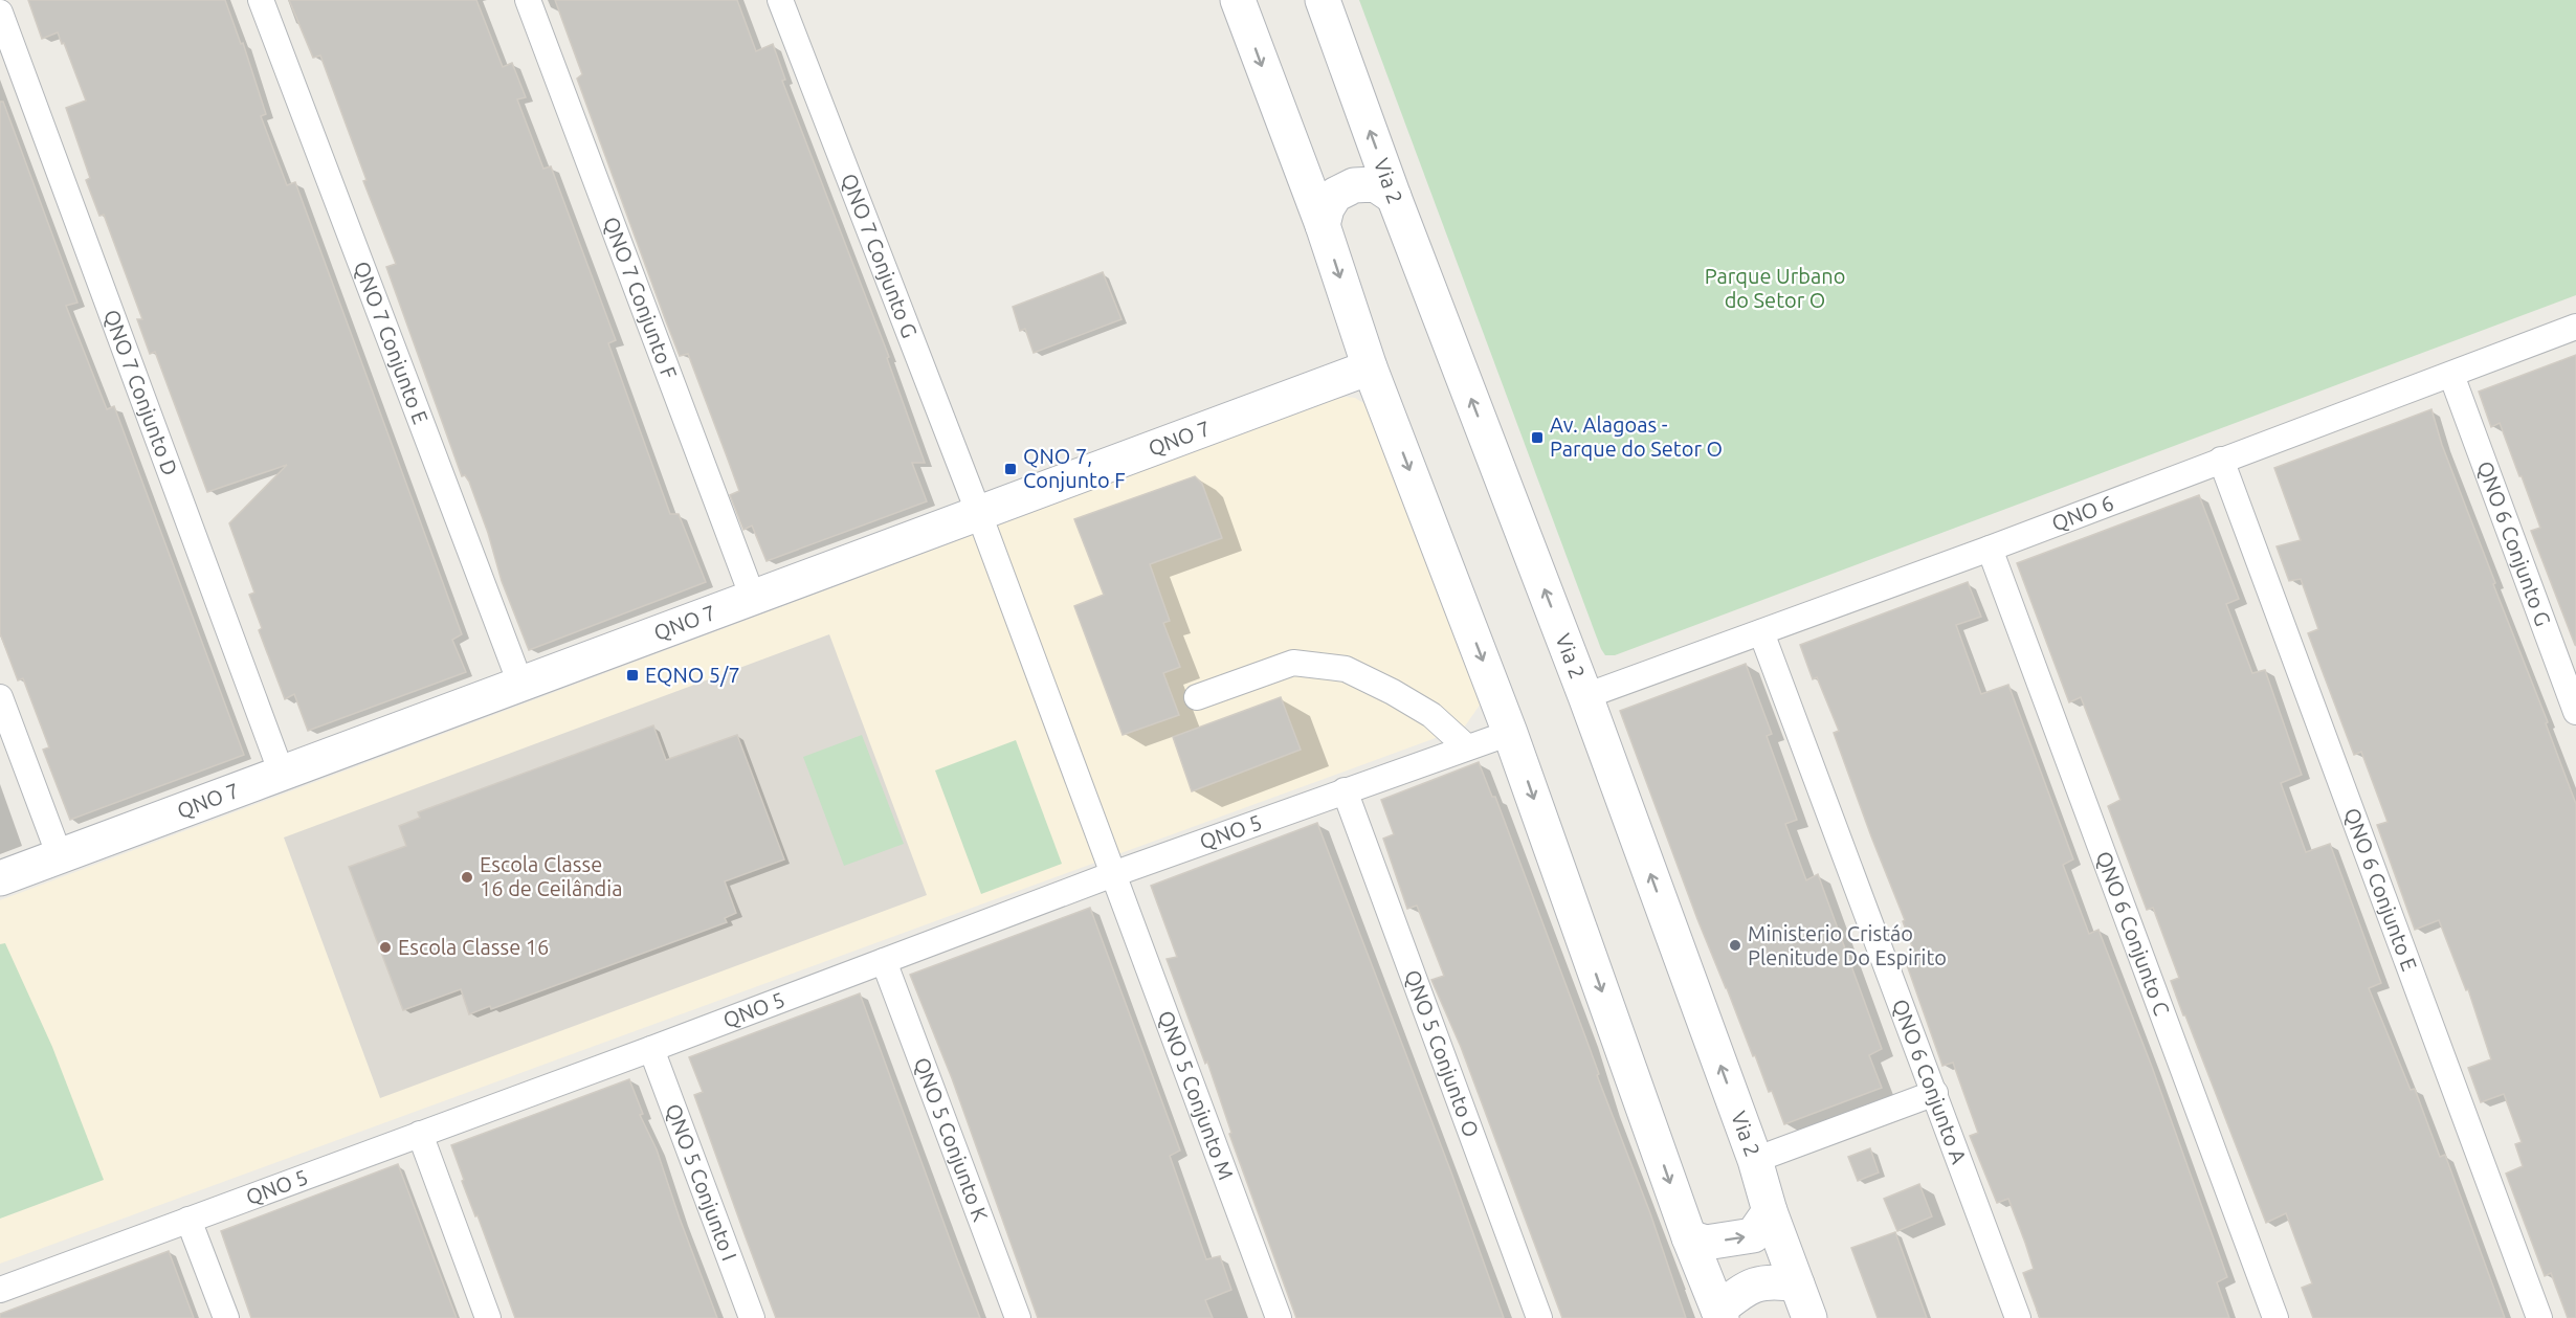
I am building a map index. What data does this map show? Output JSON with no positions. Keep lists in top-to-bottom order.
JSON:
{
  "streets": {
    "main road": ["Via 2", "QNO 7"],
    "street": [
      "QNO 7 Conjunto G",
      "QNO 7 Conjunto F",
      "QNO 7 Conjunto E",
      "QNO 7 Conjunto D",
      "QNO 6",
      "QNO 6 Conjunto G",
      "QNO 5",
      "QNO 6 Conjunto E",
      "QNO 6 Conjunto C",
      "QNO 5 Conjunto O",
      "QNO 6 Conjunto A",
      "QNO 5 Conjunto M",
      "QNO 5 Conjunto K",
      "QNO 5 Conjunto I"
    ]
  },
  "crossings": [
    ["Via 2", "QNO 6"],
    ["QNO 7 Conjunto G", "QNO 7"],
    ["QNO 7 Conjunto F", "QNO 7"],
    ["QNO 7 Conjunto E", "QNO 7"],
    ["QNO 7 Conjunto D", "QNO 7"],
    ["QNO 6", "QNO 6 Conjunto G"],
    ["QNO 6", "QNO 6 Conjunto E"],
    ["QNO 6", "QNO 6 Conjunto C"],
    ["QNO 6", "QNO 6 Conjunto A"],
    ["QNO 5", "QNO 5 Conjunto O"],
    ["QNO 5", "QNO 5 Conjunto M"],
    ["QNO 5", "QNO 5 Conjunto K"],
    ["QNO 5", "QNO 5 Conjunto I"]
  ],
  "parks": ["Parque Urbano do Setor O"],
  "places": {
    "transit": ["Av. Alagoas - Parque do Setor O", "QNO 7, Conjunto F", "EQNO 5/7"],
    "other": ["Escola Classe 16 de Ceilândia", "Ministerio Cristáo Plenitude Do Espirito", "Escola Classe 16"]
  }
}
